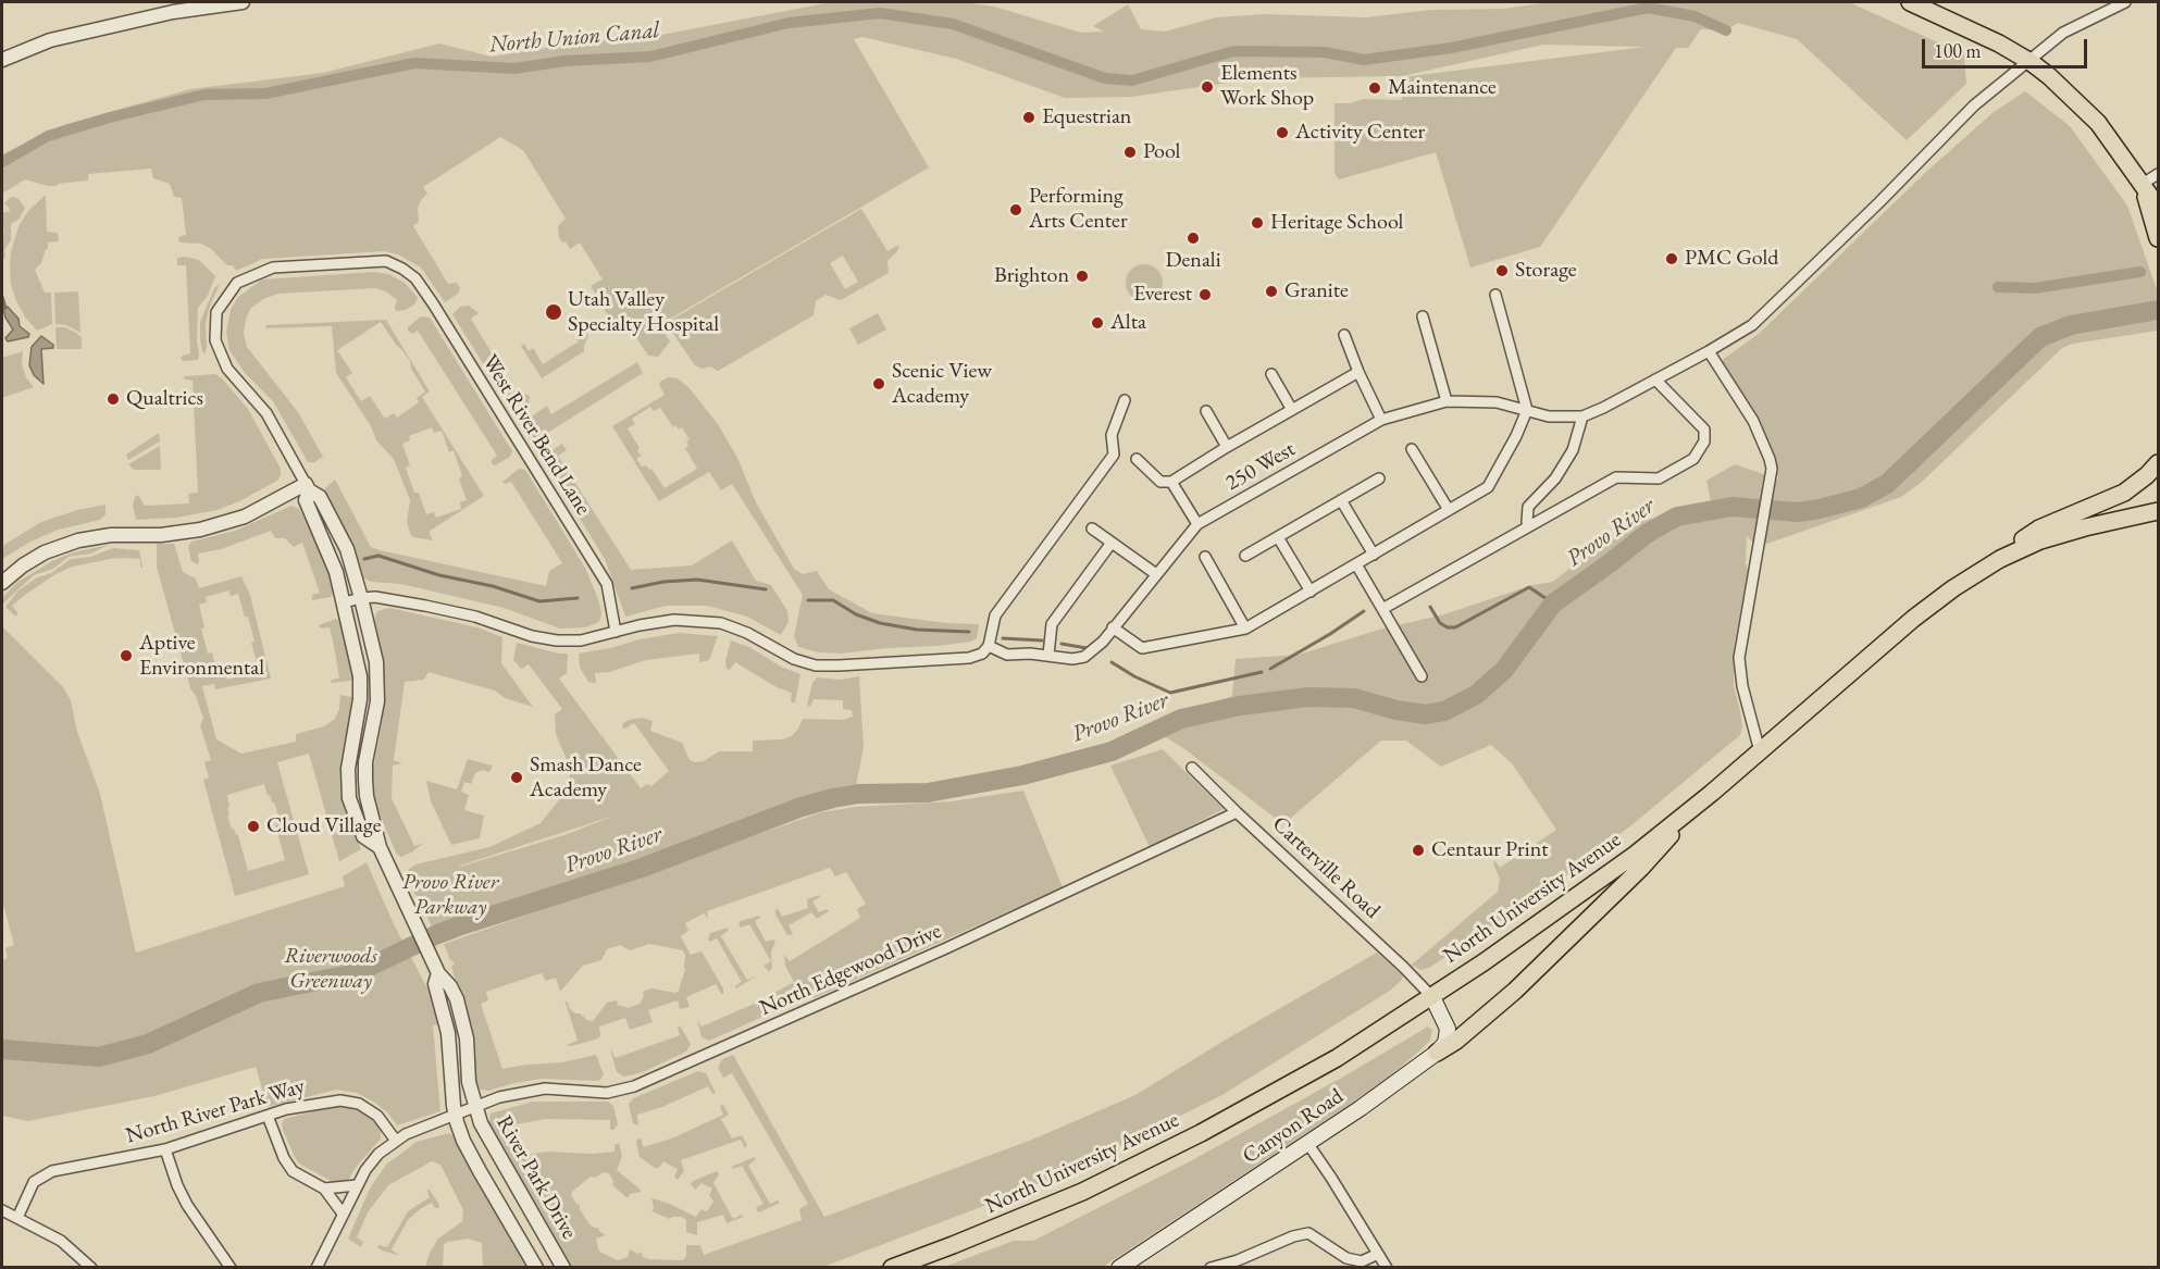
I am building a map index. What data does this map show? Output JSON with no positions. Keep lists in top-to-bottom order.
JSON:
{
  "streets": {
    "highway": ["North University Avenue"],
    "main road": ["Canyon Road"],
    "street": [
      "West River Bend Lane",
      "250 West",
      "Carterville Road",
      "North Edgewood Drive",
      "North River Park Way",
      "River Park Drive"
    ]
  },
  "crossings": [
    ["Carterville Road", "North University Avenue"],
    ["Carterville Road", "North Edgewood Drive"],
    ["North Edgewood Drive", "North River Park Way"],
    ["North Edgewood Drive", "River Park Drive"]
  ],
  "water": ["North Union Canal", "Provo River"],
  "parks": ["Provo River Parkway", "Riverwoods Greenway"],
  "places": [
    "Elements Work Shop",
    "Maintenance",
    "Equestrian",
    "Activity Center",
    "Pool",
    "Performing Arts Center",
    "Heritage School",
    "Denali",
    "PMC Gold",
    "Storage",
    "Brighton",
    "Granite",
    "Everest",
    "Utah Valley Specialty Hospital",
    "Alta",
    "Scenic View Academy",
    "Qualtrics",
    "Aptive Environmental",
    "Smash Dance Academy",
    "Cloud Village",
    "Centaur Print"
  ],
  "scale_bar": "100 m"
}
